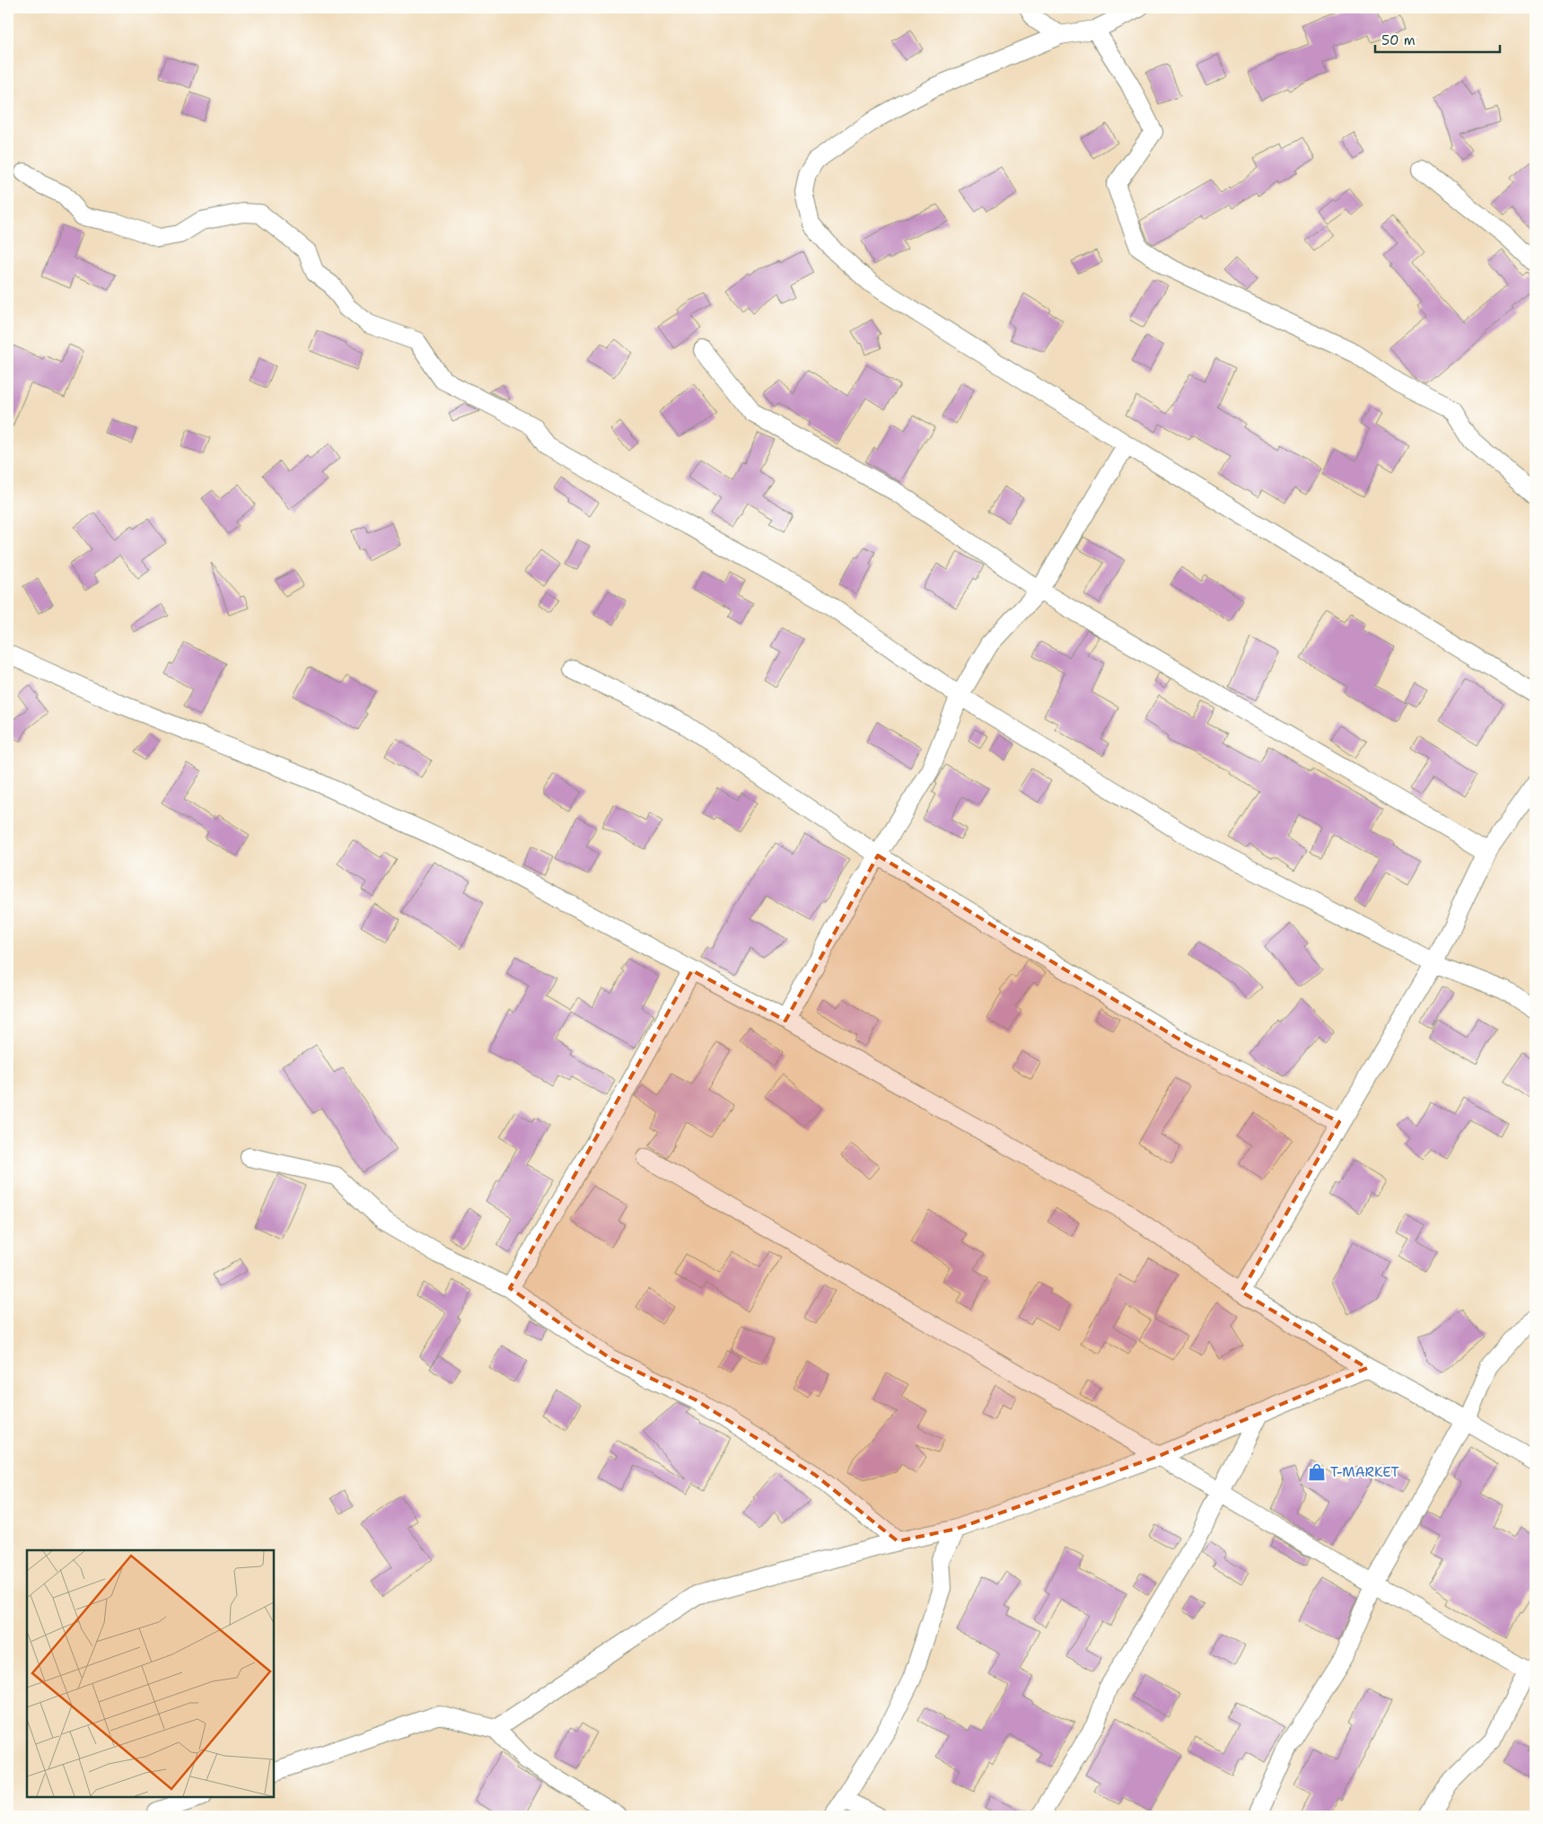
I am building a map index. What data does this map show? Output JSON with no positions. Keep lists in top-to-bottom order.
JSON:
{
  "places": {
    "shop": ["T-MARKET"]
  },
  "scale_bar": "50 m"
}
